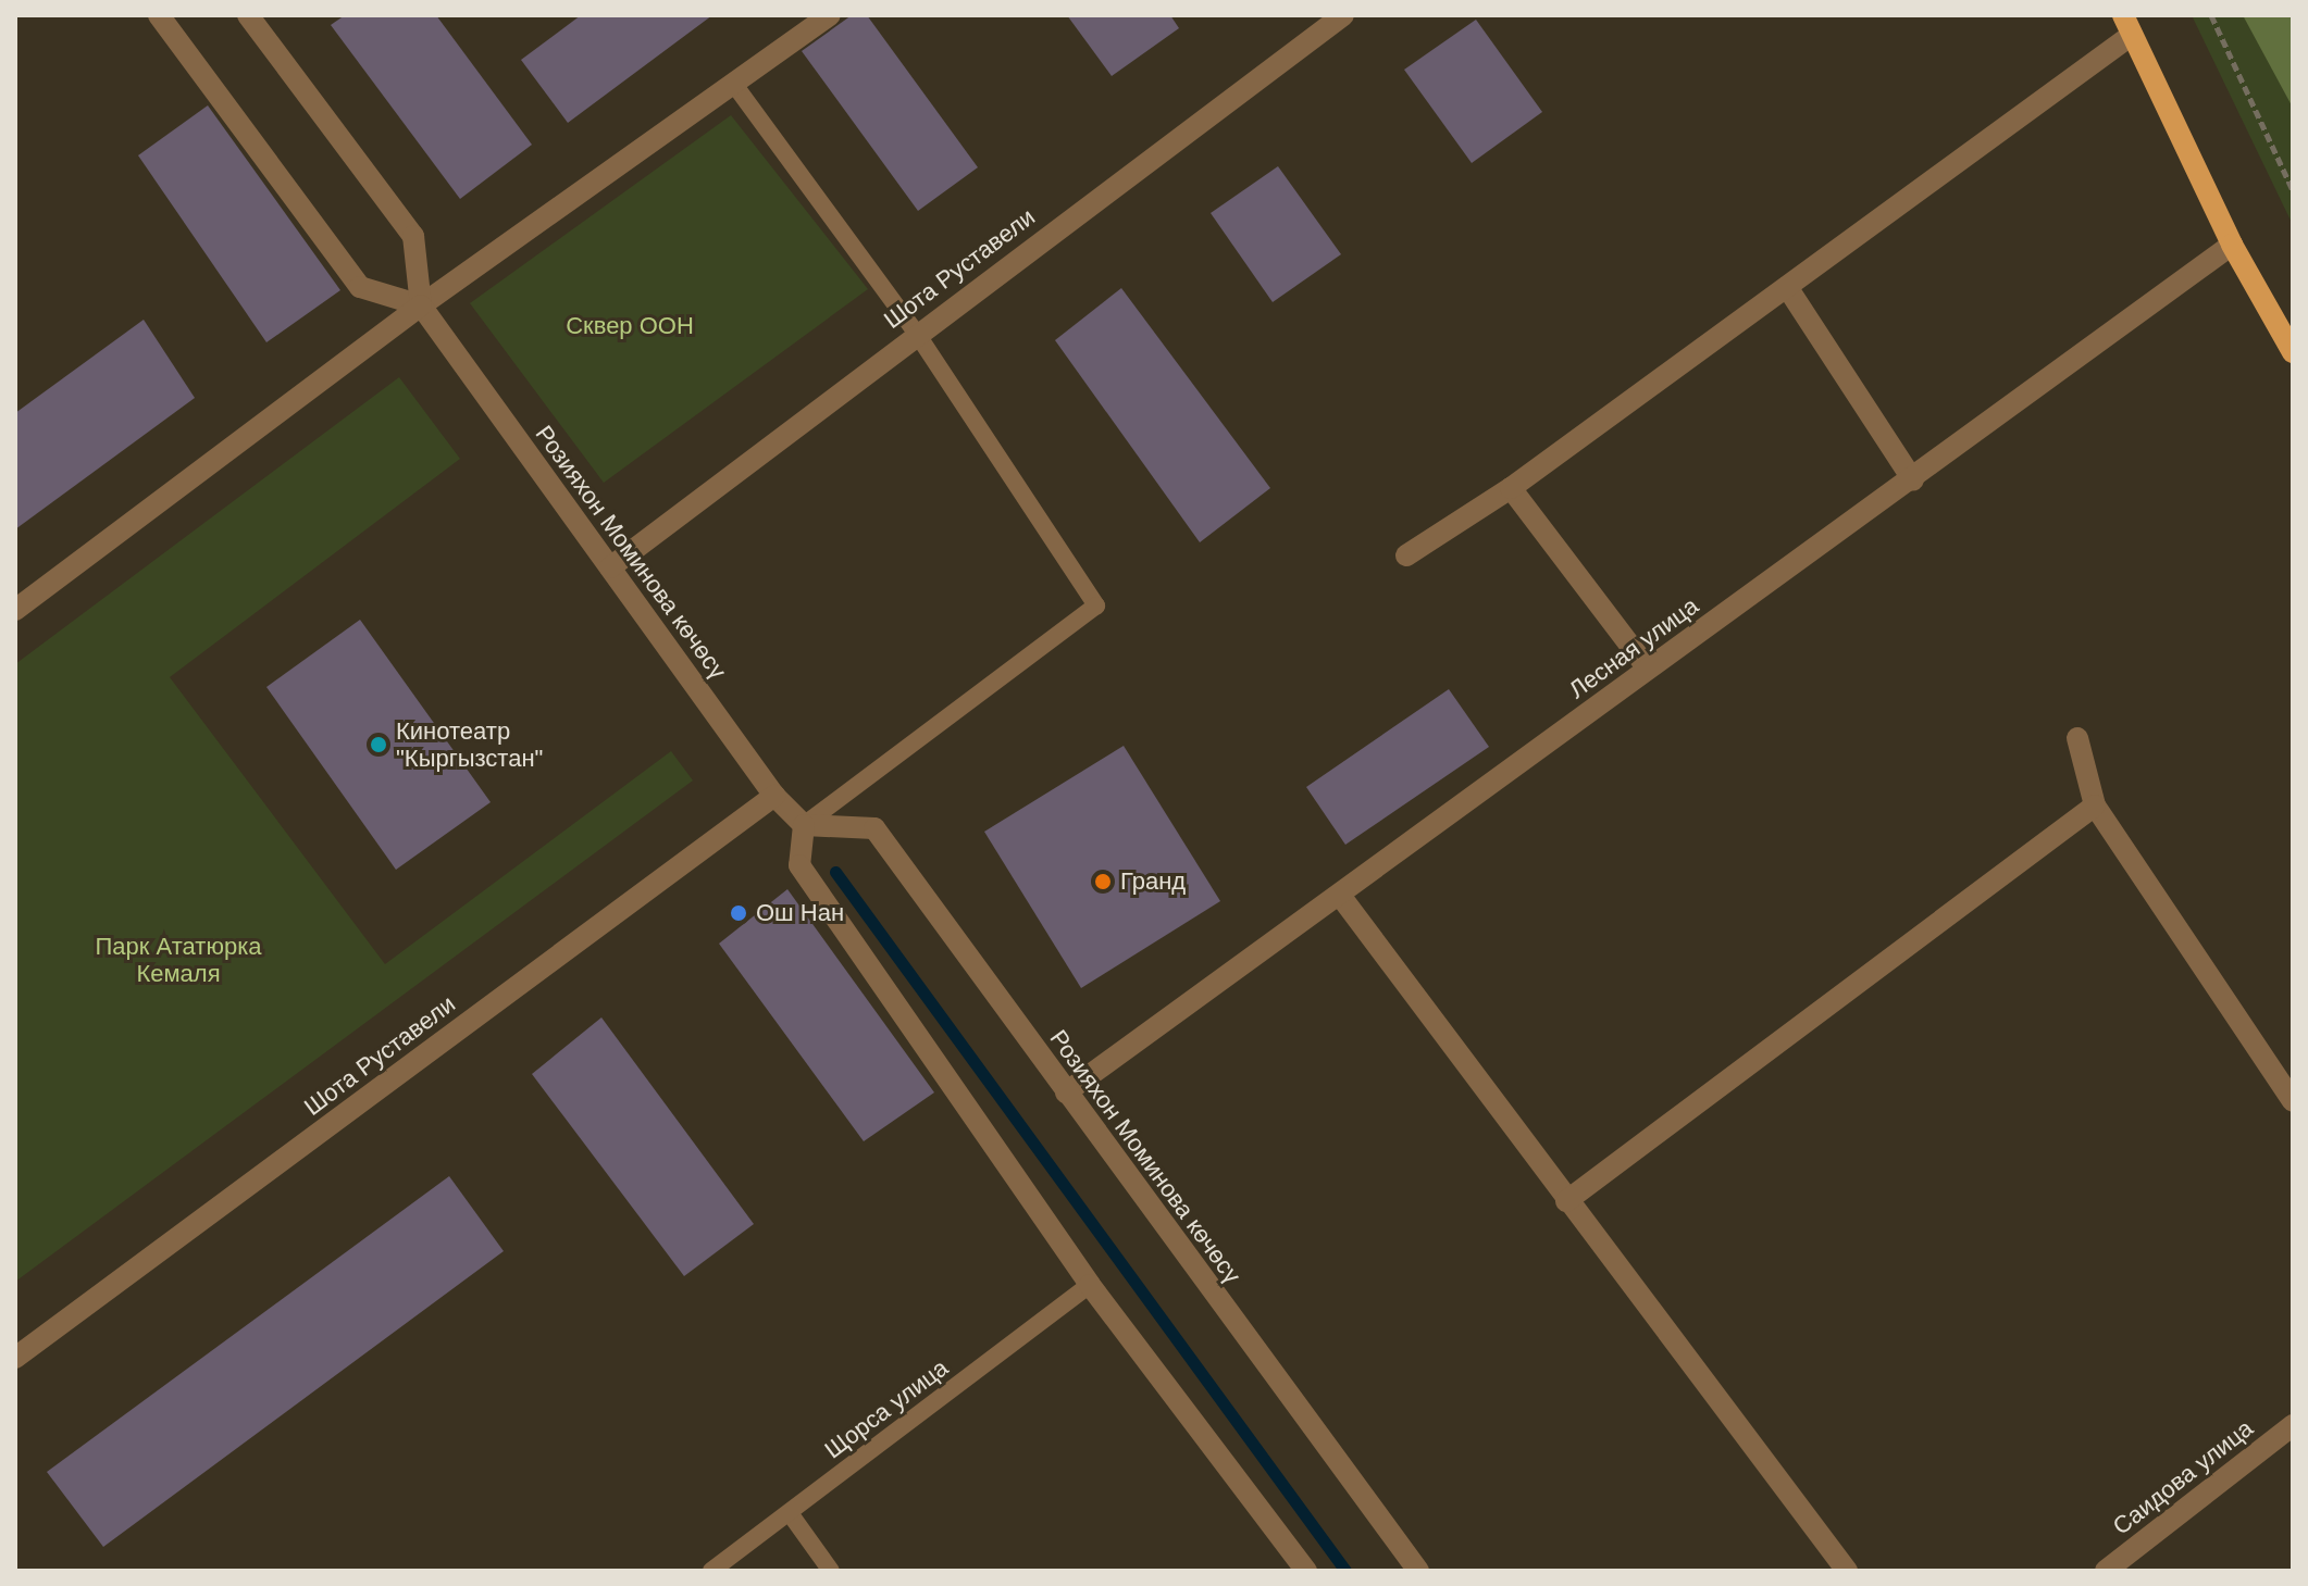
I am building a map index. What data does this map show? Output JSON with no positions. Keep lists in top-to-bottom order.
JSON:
{
  "streets": {
    "street": [
      "Шота Руставели",
      "Розияхон Моминова көчөсү",
      "Лесная улица",
      "Саидова улица"
    ],
    "lane": ["Щорса улица"]
  },
  "crossings": [
    ["Шота Руставели", "Розияхон Моминова көчөсү"],
    ["Розияхон Моминова көчөсү", "Лесная улица"]
  ],
  "parks": ["Сквер ООН", "Парк Ататюрка Кемаля"],
  "places": ["Кинотеатр \"Кыргызстан\"", "Гранд", "Ош Нан"]
}
